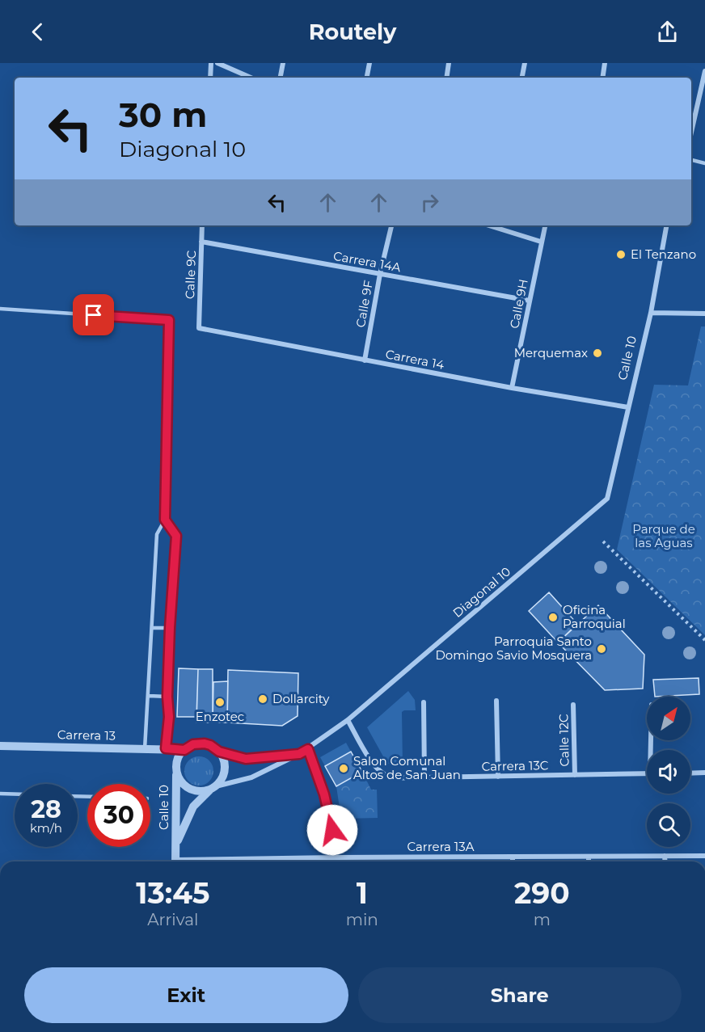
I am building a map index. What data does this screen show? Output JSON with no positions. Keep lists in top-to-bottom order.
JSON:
{
  "streets": {
    "street": [
      "Carrera 14A",
      "Calle 9C",
      "Calle 9F",
      "Calle 9H",
      "Calle 10",
      "Carrera 14",
      "Diagonal 10",
      "Carrera 13",
      "Calle 12C",
      "Carrera 13C",
      "Carrera 13A"
    ]
  },
  "crossings": [
    ["Carrera 14A", "Calle 9C"],
    ["Carrera 14A", "Calle 9F"],
    ["Carrera 14A", "Calle 9H"],
    ["Calle 9C", "Carrera 14"],
    ["Calle 9F", "Carrera 14"],
    ["Calle 9H", "Carrera 14"],
    ["Calle 10", "Carrera 14"],
    ["Calle 10", "Diagonal 10"],
    ["Calle 10", "Carrera 13"],
    ["Diagonal 10", "Carrera 13"],
    ["Diagonal 10", "Carrera 13C"],
    ["Calle 12C", "Carrera 13C"]
  ],
  "parks": ["Parque de las Aguas"],
  "places": [
    "El Tenzano",
    "Merquemax",
    "Oficina Parroquial",
    "Parroquia Santo Domingo Savio Mosquera",
    "Dollarcity",
    "Enzotec",
    "Salon Comunal Altos de San Juan"
  ],
  "north": "top right",
  "page": {
    "header": "Routely",
    "turn": ["30 m", "Diagonal 10"],
    "speed": "28 km/h",
    "limit": "30",
    "eta": [
      "13:45",
      "Arrival",
      "1",
      "min",
      "290",
      "m"
    ],
    "buttons": ["Exit", "Share"]
  }
}
